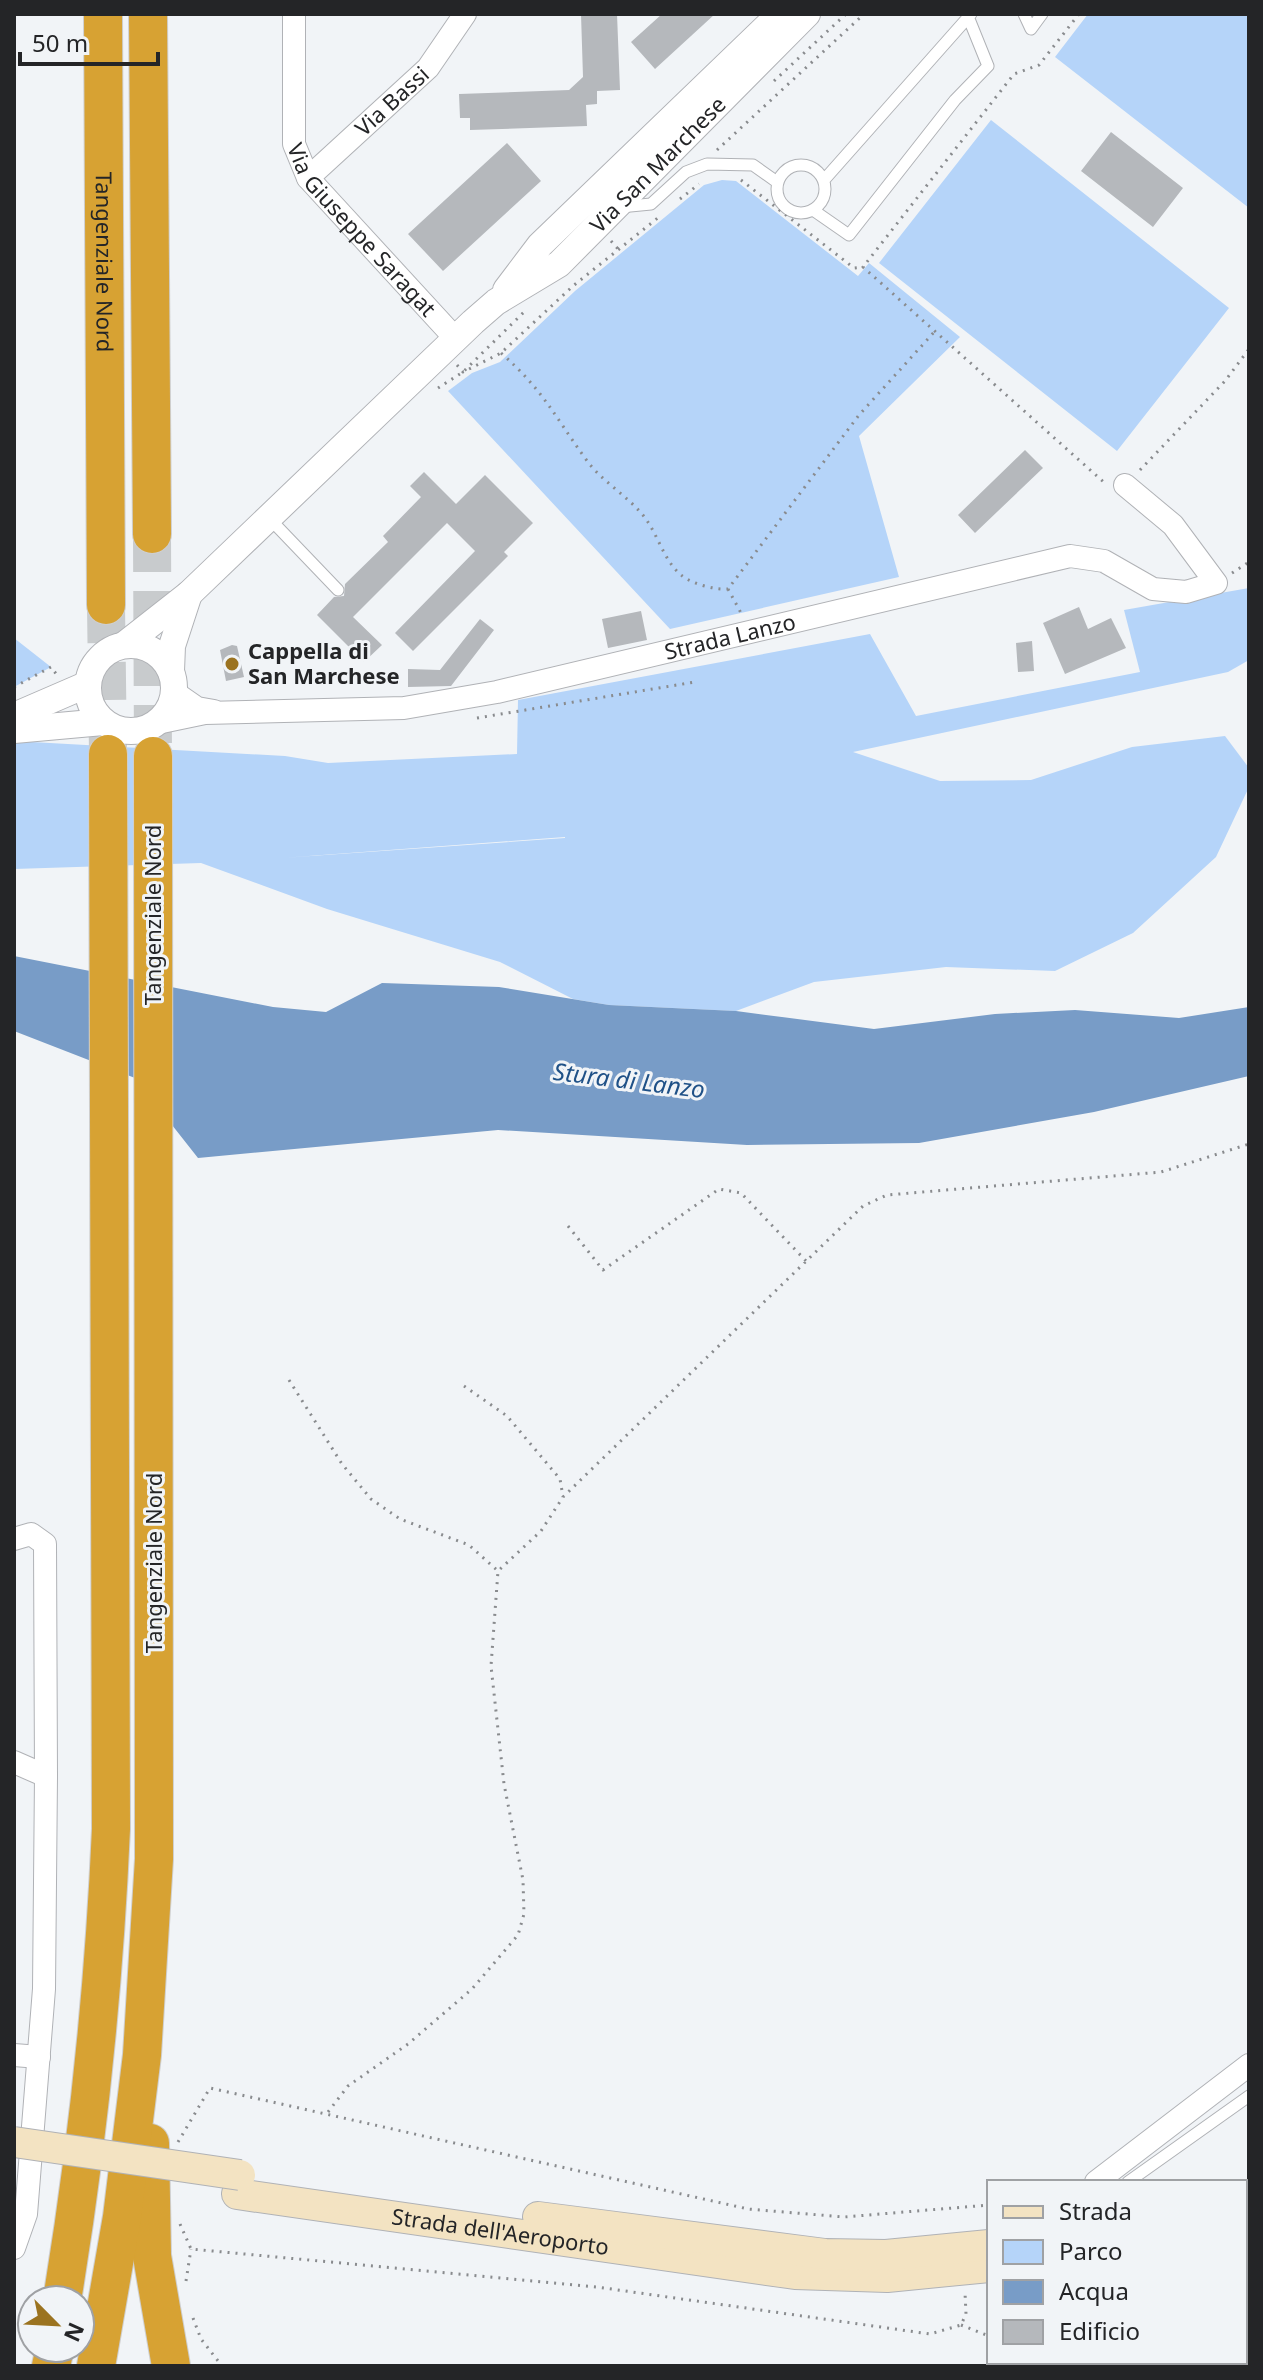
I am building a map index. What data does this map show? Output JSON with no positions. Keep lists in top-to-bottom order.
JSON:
{
  "streets": {
    "highway": ["Tangenziale Nord"],
    "main road": ["Strada dell'Aeroporto"],
    "street": [
      "Via Bassi",
      "Via San Marchese",
      "Via Giuseppe Saragat",
      "Strada Lanzo"
    ]
  },
  "crossings": [
    ["Via Bassi", "Via Giuseppe Saragat"],
    ["Via San Marchese", "Via Giuseppe Saragat"],
    ["Via San Marchese", "Strada Lanzo"],
    ["Tangenziale Nord", "Strada Lanzo"]
  ],
  "water": ["Stura di Lanzo"],
  "places": ["Cappella di San Marchese"],
  "legend": [
    "Strada",
    "Parco",
    "Acqua",
    "Edificio"
  ],
  "scale_bar": "50 m",
  "north": "bottom right"
}
